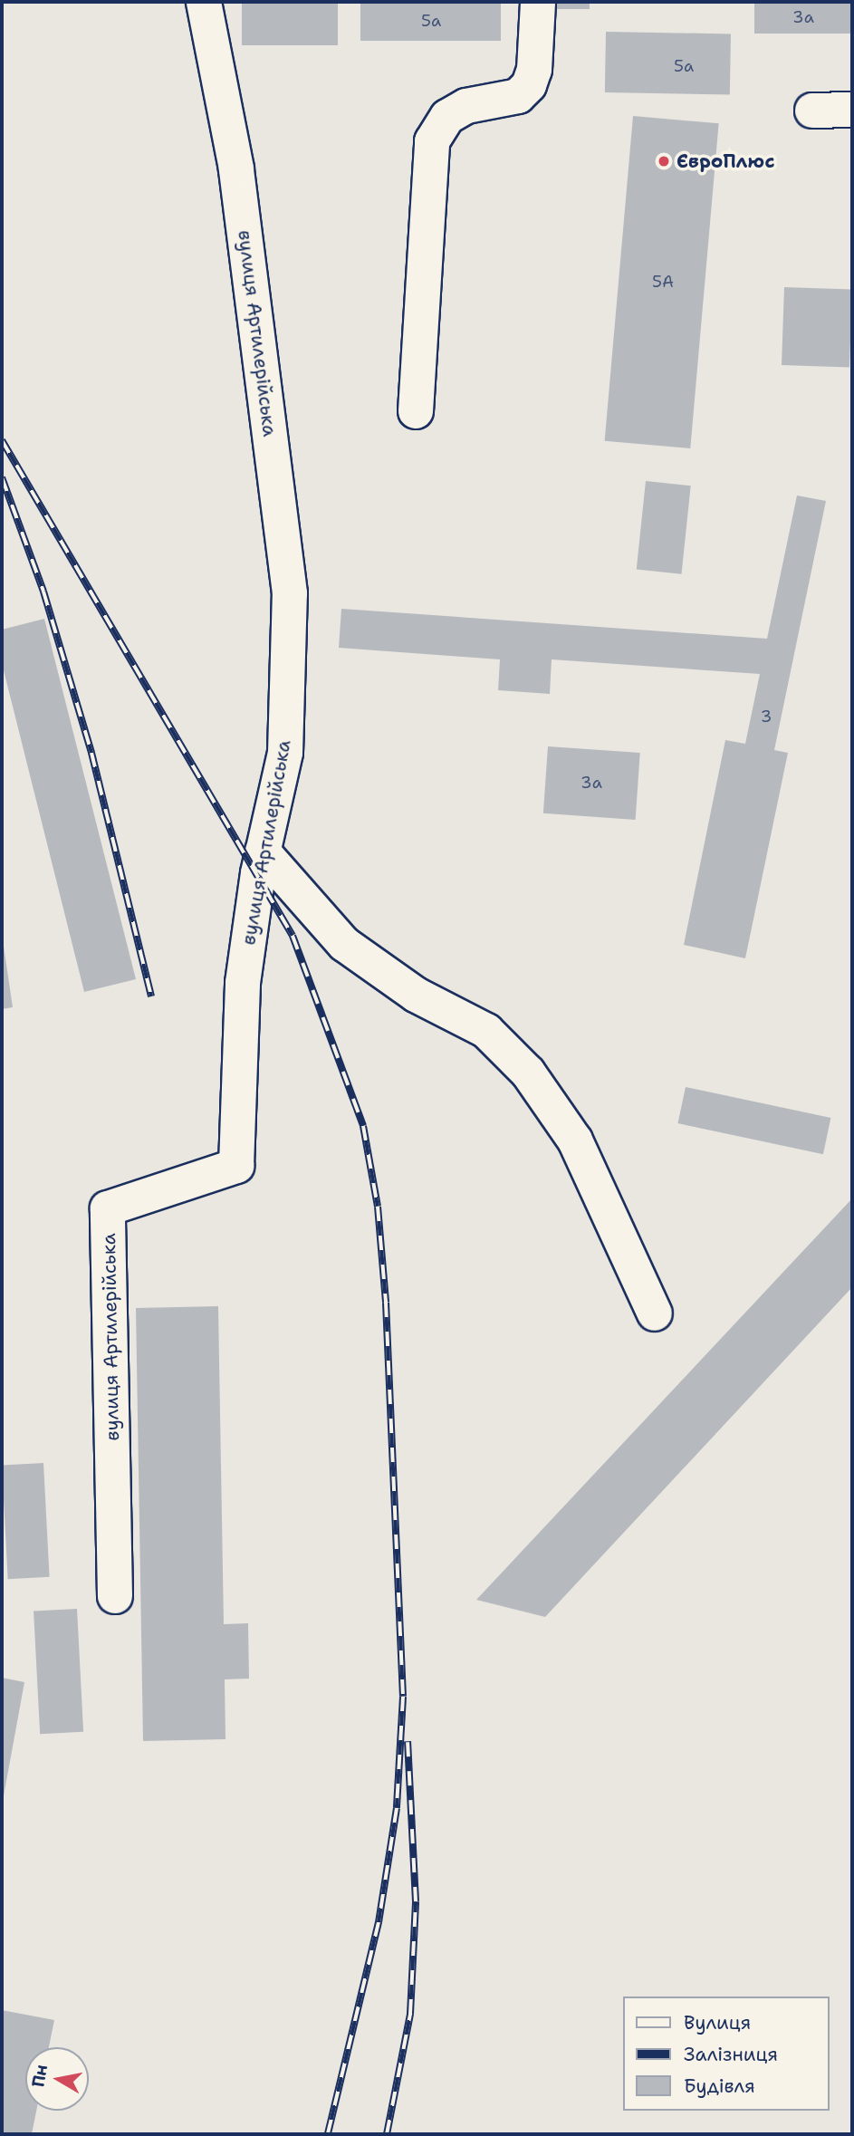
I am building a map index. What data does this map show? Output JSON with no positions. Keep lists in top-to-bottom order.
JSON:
{
  "streets": {
    "lane": ["вулиця Артилерійська"]
  },
  "places": ["ЄвроПлюс"],
  "house_numbers": [
    "3а",
    "5а",
    "5а",
    "5А",
    "3",
    "3а"
  ],
  "legend": ["Вулиця", "Залізниця", "Будівля"],
  "north": "left"
}
